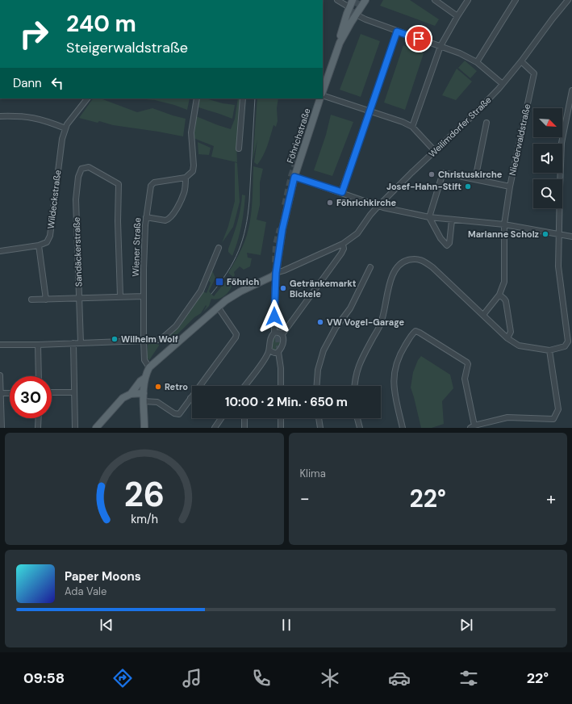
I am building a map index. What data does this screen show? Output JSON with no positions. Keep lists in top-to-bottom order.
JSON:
{
  "streets": {
    "main road": ["Föhrichstraße"],
    "street": [
      "Weilimdorfer Straße",
      "Niederwaldstraße",
      "Wildeckstraße",
      "Wiener Straße",
      "Sandäckerstraße"
    ]
  },
  "crossings": [
    ["Weilimdorfer Straße", "Föhrichstraße"],
    ["Weilimdorfer Straße", "Niederwaldstraße"]
  ],
  "places": {
    "other": [
      "Christuskirche",
      "Josef-Hahn-Stift",
      "Föhrichkirche",
      "Marianne Scholz",
      "Getränkemarkt Bickele",
      "VW Vogel-Garage",
      "Wilhelm Wolf",
      "Retro"
    ],
    "transit": ["Föhrich"]
  },
  "north": "bottom right",
  "page": {
    "turn": ["240 m", "Steigerwaldstraße"],
    "then": "Dann",
    "limit": "30",
    "trip": "10:00 · 2 Min. · 650 m",
    "tile": "Klima",
    "heat": ["−", "22°", "+"],
    "song": ["Paper Moons", "Ada Vale"],
    "tabs": ["09:58", "22°"],
    "gauge": ["26", "km/h"]
  }
}
